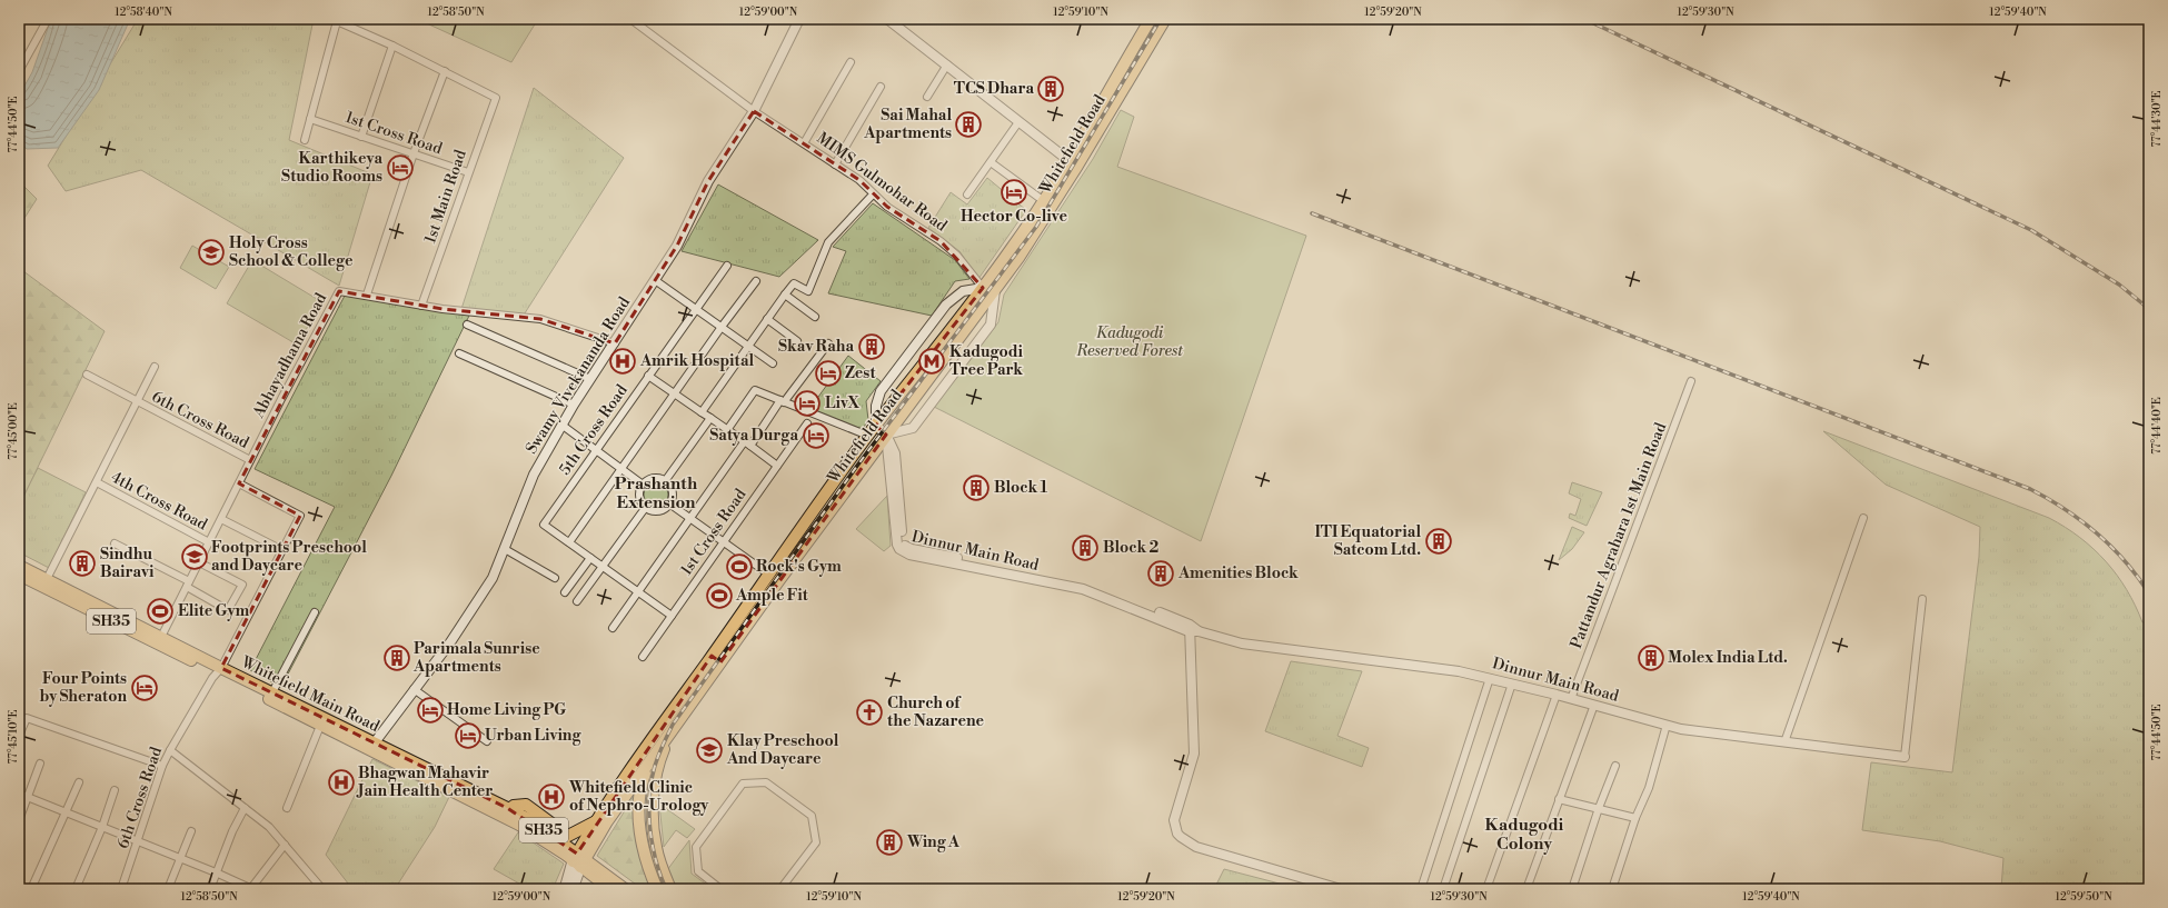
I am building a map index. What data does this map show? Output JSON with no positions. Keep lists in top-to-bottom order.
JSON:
{
  "streets": {
    "main road": ["Whitefield Road", "SH35", "Whitefield Main Road"],
    "street": [
      "1st Cross Road",
      "MIMS Gulmohar Road",
      "1st Main Road",
      "Abhayadhama Road",
      "Swamy Vivekananda Road",
      "6th Cross Road",
      "5th Cross Road",
      "4th Cross Road",
      "Pattandur Agrahara 1st Main Road",
      "Dinnur Main Road"
    ]
  },
  "crossings": [
    ["1st Cross Road", "1st Main Road"],
    ["Whitefield Road", "MIMS Gulmohar Road"],
    ["Whitefield Road", "Dinnur Main Road"],
    ["Whitefield Road", "SH35"],
    ["Whitefield Road", "Whitefield Main Road"],
    ["MIMS Gulmohar Road", "Swamy Vivekananda Road"],
    ["1st Main Road", "Abhayadhama Road"],
    ["Abhayadhama Road", "Swamy Vivekananda Road"],
    ["Abhayadhama Road", "6th Cross Road"],
    ["Abhayadhama Road", "4th Cross Road"],
    ["Abhayadhama Road", "Whitefield Main Road"],
    ["Swamy Vivekananda Road", "Whitefield Main Road"],
    ["6th Cross Road", "4th Cross Road"],
    ["6th Cross Road", "Whitefield Main Road"],
    ["Pattandur Agrahara 1st Main Road", "Dinnur Main Road"],
    ["SH35", "Whitefield Main Road"]
  ],
  "districts": ["Prashanth Extension", "Kadugodi Colony"],
  "parks": ["Kadugodi Reserved Forest"],
  "places": {
    "building": [
      "TCS Dhara",
      "Sai Mahal Apartments",
      "Skav Raha",
      "Block 1",
      "ITI Equatorial Satcom Ltd.",
      "Block 2",
      "Sindhu Bairavi",
      "Amenities Block",
      "Parimala Sunrise Apartments",
      "Molex India Ltd.",
      "Wing A"
    ],
    "hotel": [
      "Karthikeya Studio Rooms",
      "Hector Co-live",
      "Zest",
      "LivX",
      "Satya Durga",
      "Four Points by Sheraton",
      "Home Living PG",
      "Urban Living"
    ],
    "school or university": ["Holy Cross School & College", "Footprints Preschool and Daycare", "Klay Preschool And Daycare"],
    "hospital": ["Amrik Hospital", "Bhagwan Mahavir Jain Health Center", "Whitefield Clinic of Nephro-Urology"],
    "metro station": ["Kadugodi Tree Park"],
    "sports": ["Rock's Gym", "Ample Fit", "Elite Gym"],
    "church": ["Church of the Nazarene"]
  },
  "coordinates": [
    "12°58'40\"N",
    "12°58'50\"N",
    "12°59'00\"N",
    "12°59'10\"N",
    "12°59'20\"N",
    "12°59'30\"N",
    "12°59'40\"N",
    "77°44'30\"E",
    "77°44'50\"E",
    "77°44'40\"E",
    "77°45'00\"E",
    "77°45'10\"E",
    "12°59'50\"N"
  ]
}
